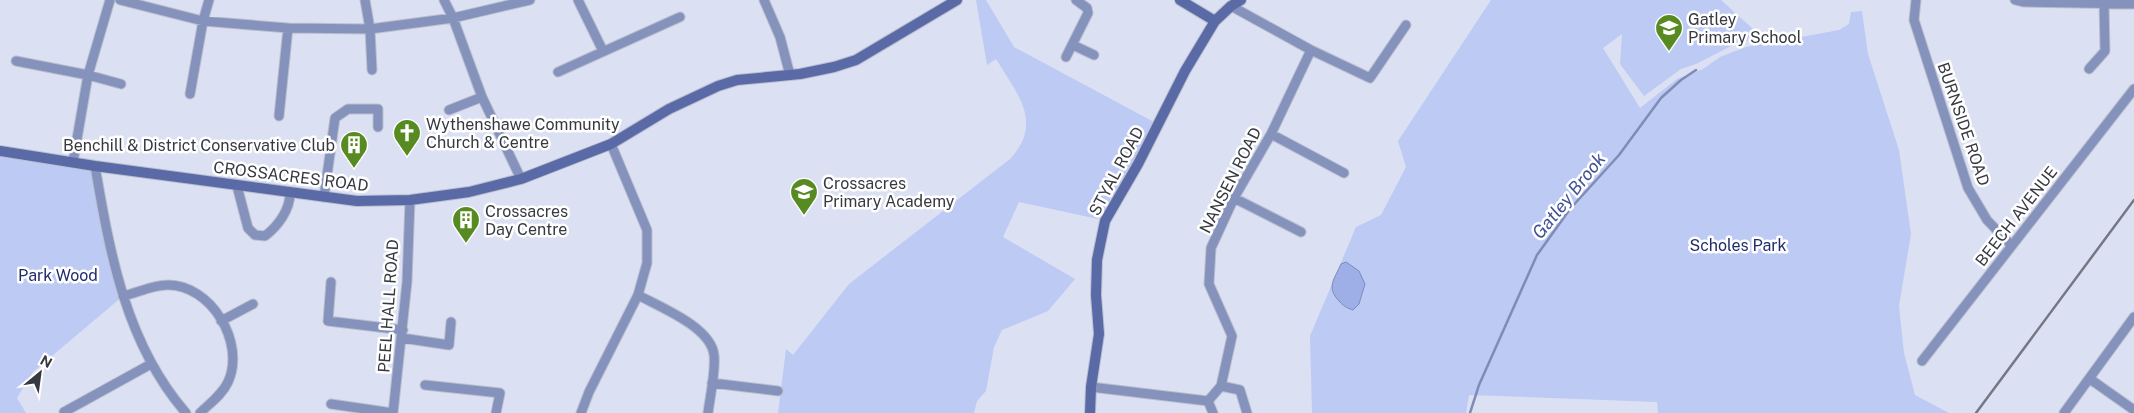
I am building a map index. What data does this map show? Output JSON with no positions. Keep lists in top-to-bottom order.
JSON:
{
  "streets": {
    "street": [
      "BURNSIDE ROAD",
      "STYAL ROAD",
      "CROSSACRES ROAD",
      "NANSEN ROAD",
      "BEECH AVENUE",
      "PEEL HALL ROAD"
    ]
  },
  "crossings": [
    ["BURNSIDE ROAD", "BEECH AVENUE"],
    ["CROSSACRES ROAD", "PEEL HALL ROAD"]
  ],
  "water": ["Gatley Brook"],
  "parks": ["Scholes Park", "Park Wood"],
  "places": {
    "school or university": ["Gatley Primary School", "Crossacres Primary Academy"],
    "church": ["Wythenshawe Community Church & Centre"],
    "building": ["Benchill & District Conservative Club", "Crossacres Day Centre"]
  },
  "north": "top right"
}
